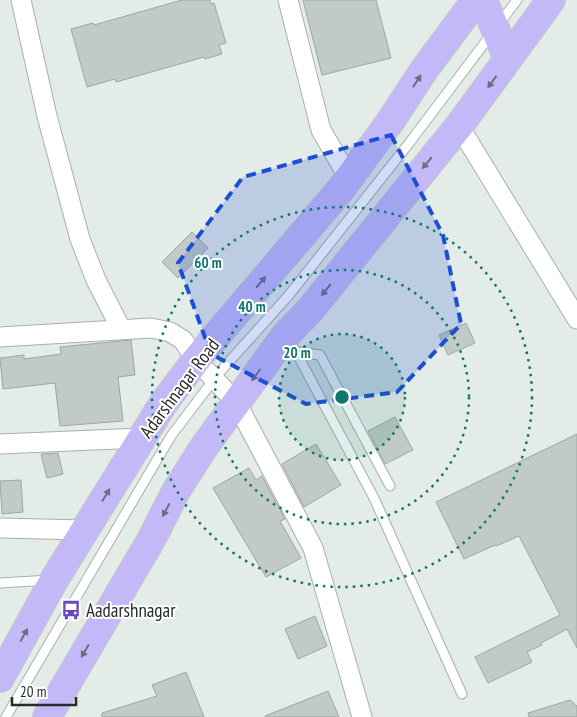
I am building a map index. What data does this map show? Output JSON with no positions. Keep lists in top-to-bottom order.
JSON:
{
  "streets": {
    "main road": ["Adarshnagar Road"]
  },
  "places": {
    "bus stop": ["Aadarshnagar"]
  },
  "scale_bar": "20 m",
  "rings": ["60 m", "40 m", "20 m"]
}
